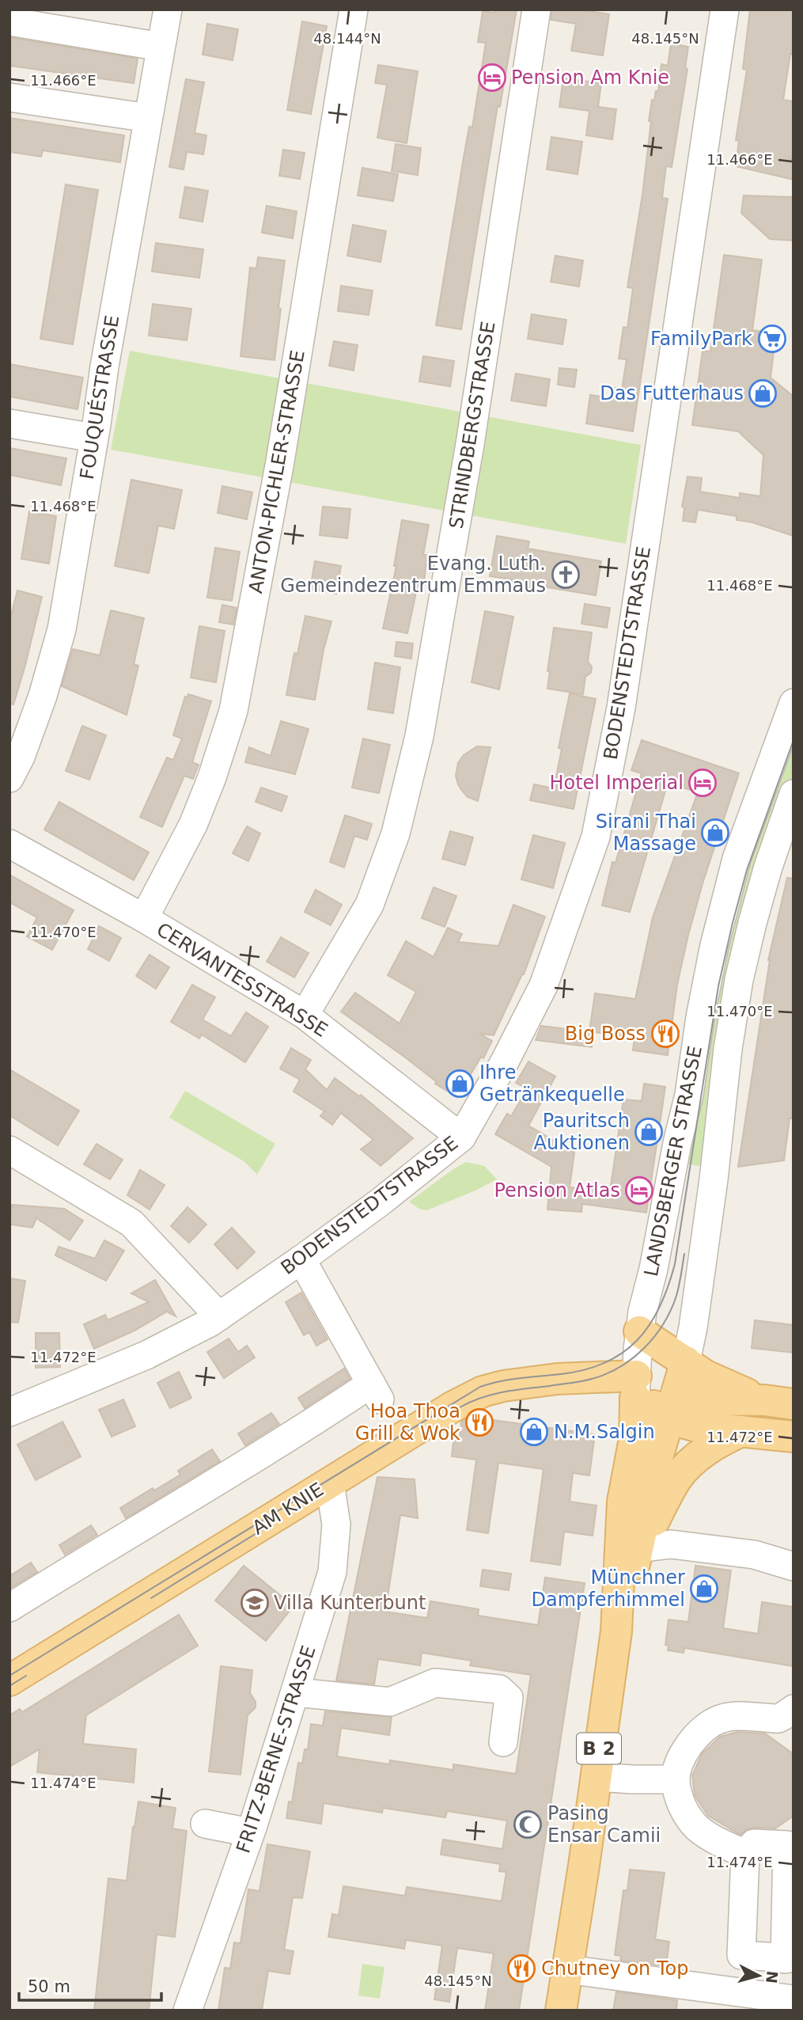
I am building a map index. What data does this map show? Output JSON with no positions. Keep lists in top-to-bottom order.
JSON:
{
  "streets": {
    "main road": ["LANDSBERGER STRASSE", "AM KNIE", "B 2"],
    "street": [
      "FOUQUÉSTRASSE",
      "STRINDBERGSTRASSE",
      "ANTON-PICHLER-STRASSE",
      "BODENSTEDTSTRASSE",
      "CERVANTESSTRASSE",
      "FRITZ-BERNE-STRASSE"
    ]
  },
  "crossings": [
    ["STRINDBERGSTRASSE", "CERVANTESSTRASSE"],
    ["ANTON-PICHLER-STRASSE", "CERVANTESSTRASSE"],
    ["BODENSTEDTSTRASSE", "CERVANTESSTRASSE"],
    ["LANDSBERGER STRASSE", "AM KNIE"],
    ["LANDSBERGER STRASSE", "B 2"],
    ["AM KNIE", "B 2"],
    ["AM KNIE", "FRITZ-BERNE-STRASSE"]
  ],
  "places": {
    "hotel": ["Pension Am Knie", "Hotel Imperial", "Pension Atlas"],
    "supermarket": ["FamilyPark"],
    "shop": [
      "Das Futterhaus",
      "Sirani Thai Massage",
      "Ihre Getränkequelle",
      "Pauritsch Auktionen",
      "N.M.Salgin",
      "Münchner Dampferhimmel"
    ],
    "church": ["Evang. Luth. Gemeindezentrum Emmaus"],
    "restaurant": ["Big Boss", "Hoa Thoa Grill & Wok", "Chutney on Top"],
    "school or university": ["Villa Kunterbunt"],
    "mosque": ["Pasing Ensar Camii"]
  },
  "scale_bar": "50 m",
  "north": "right",
  "coordinates": [
    "48.144°N",
    "48.145°N",
    "11.466°E",
    "11.468°E",
    "11.470°E",
    "11.472°E",
    "11.474°E"
  ]
}
